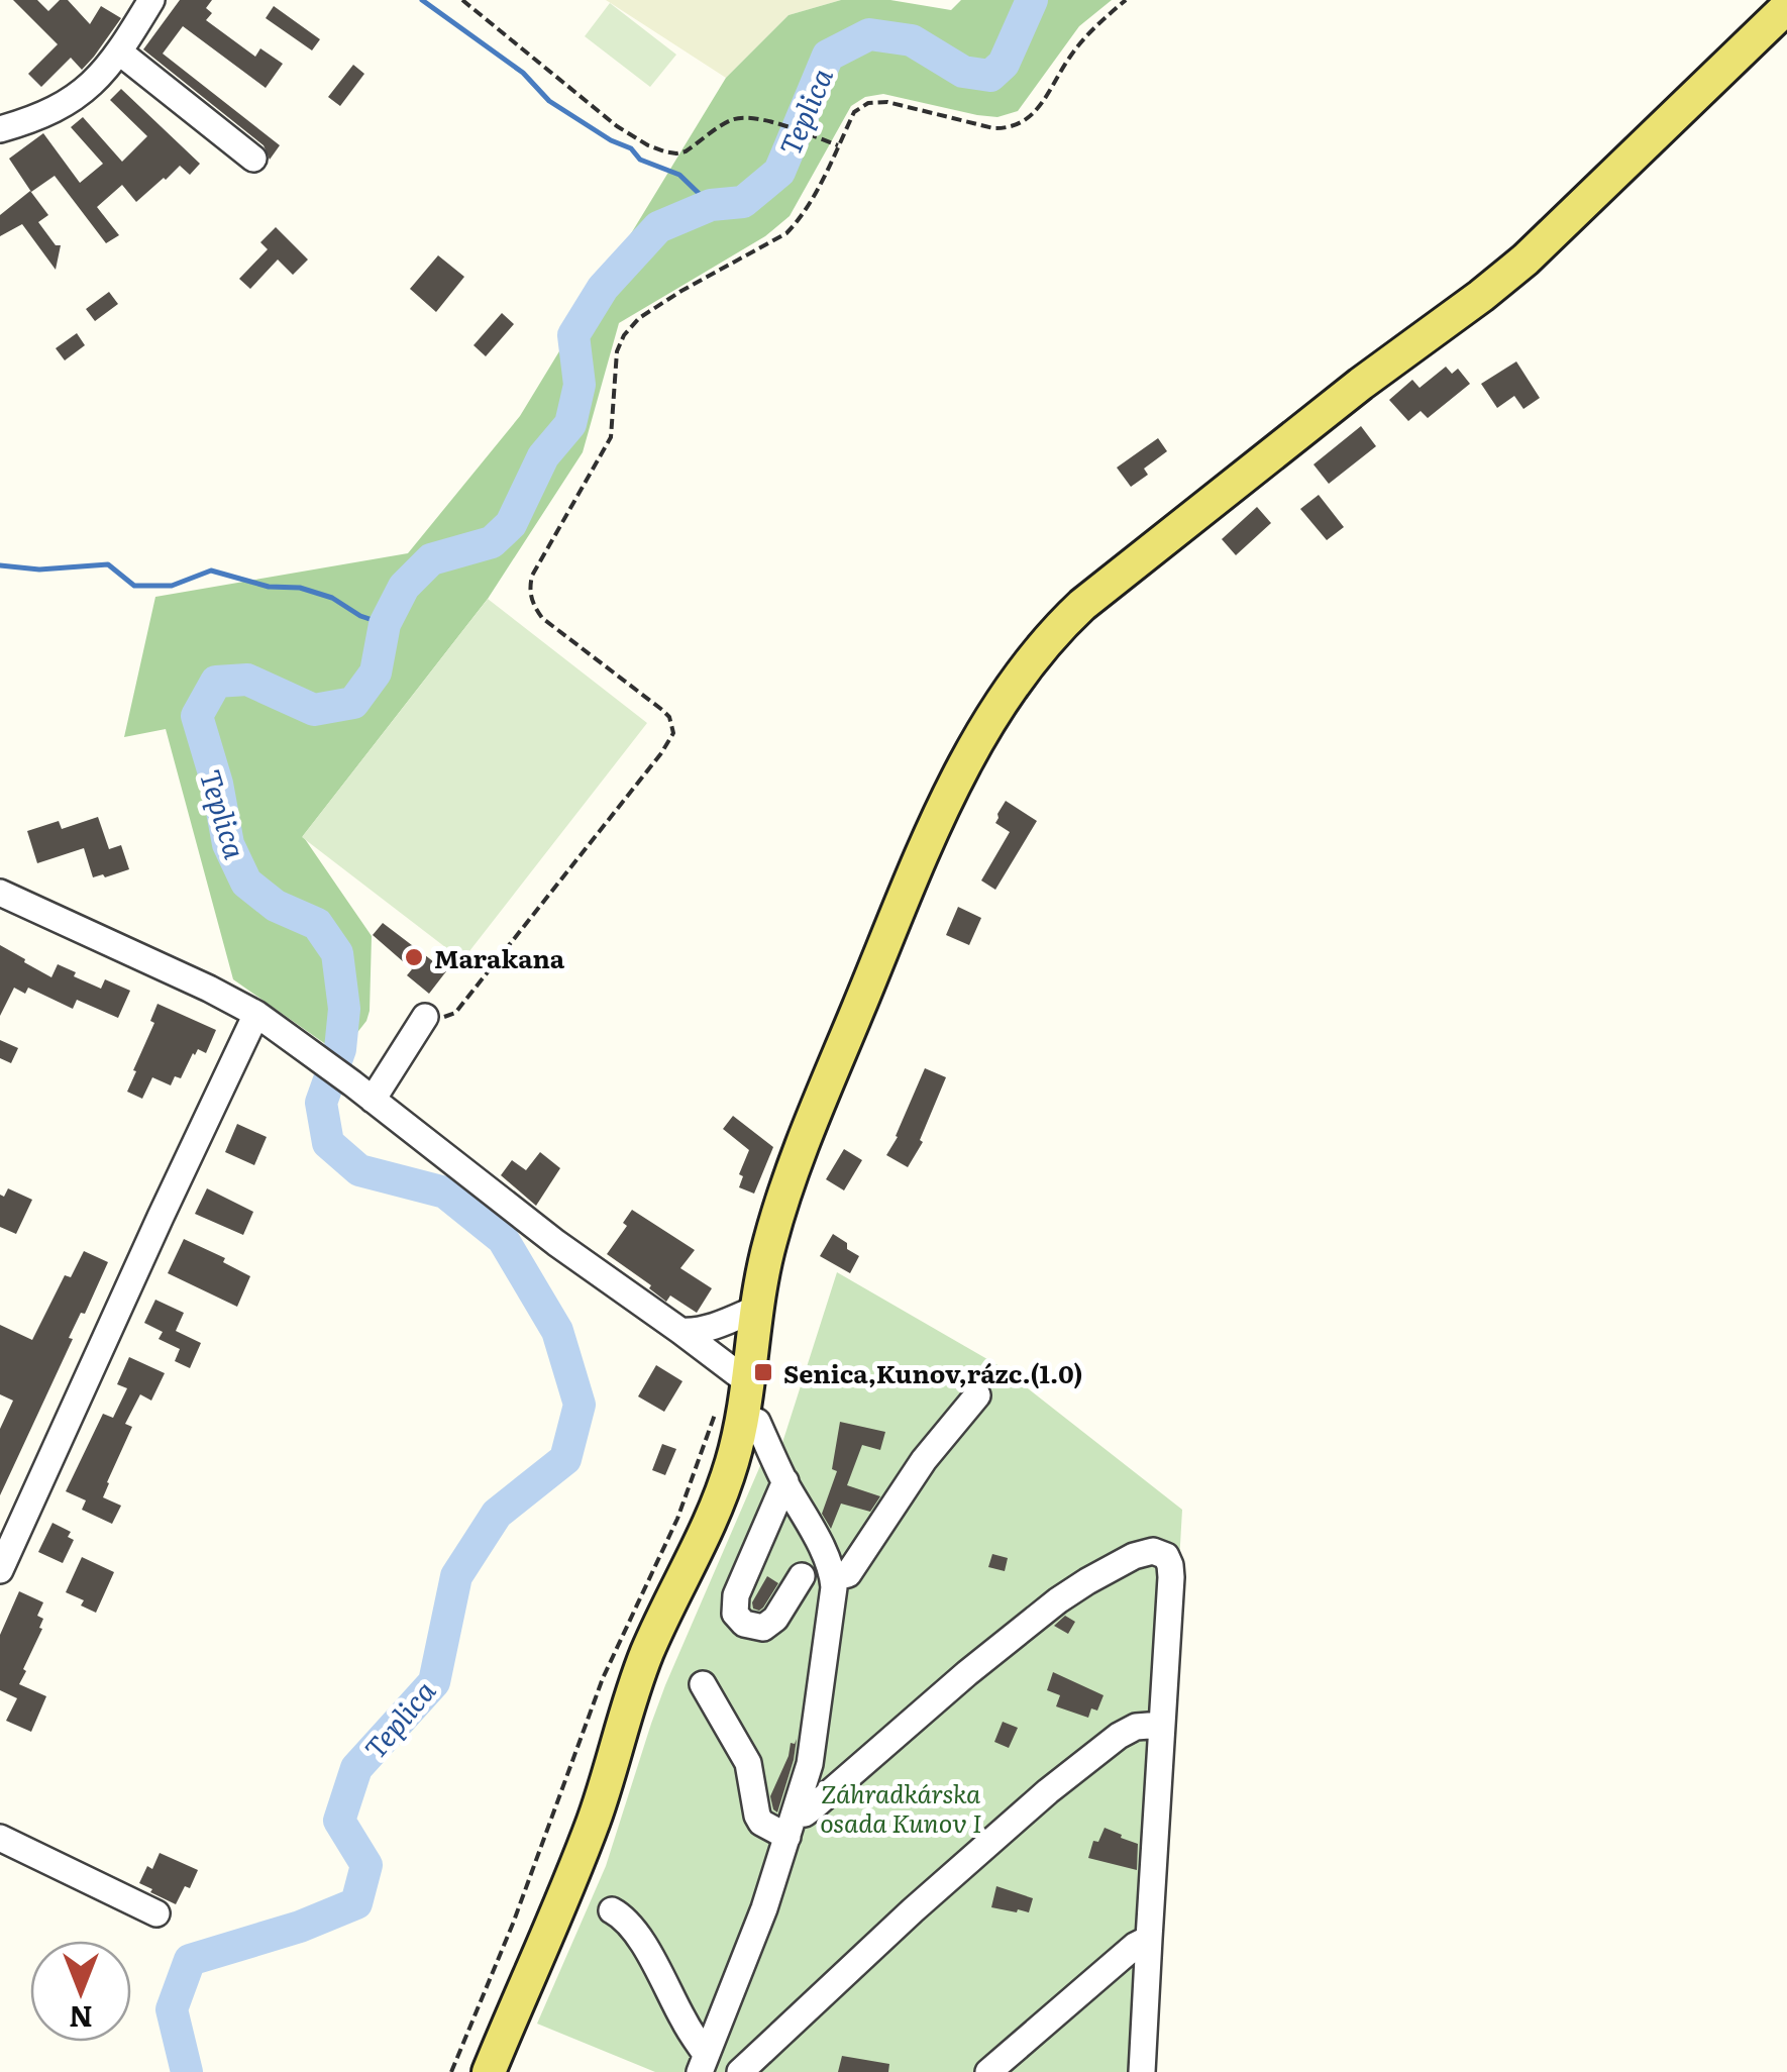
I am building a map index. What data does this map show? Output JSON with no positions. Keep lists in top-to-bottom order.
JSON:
{
  "water": ["Teplica"],
  "parks": ["Záhradkárska osada Kunov I"],
  "places": {
    "other": ["Marakana"],
    "transit": ["Senica,Kunov,rázc.(1.0)"]
  },
  "north": "bottom"
}
